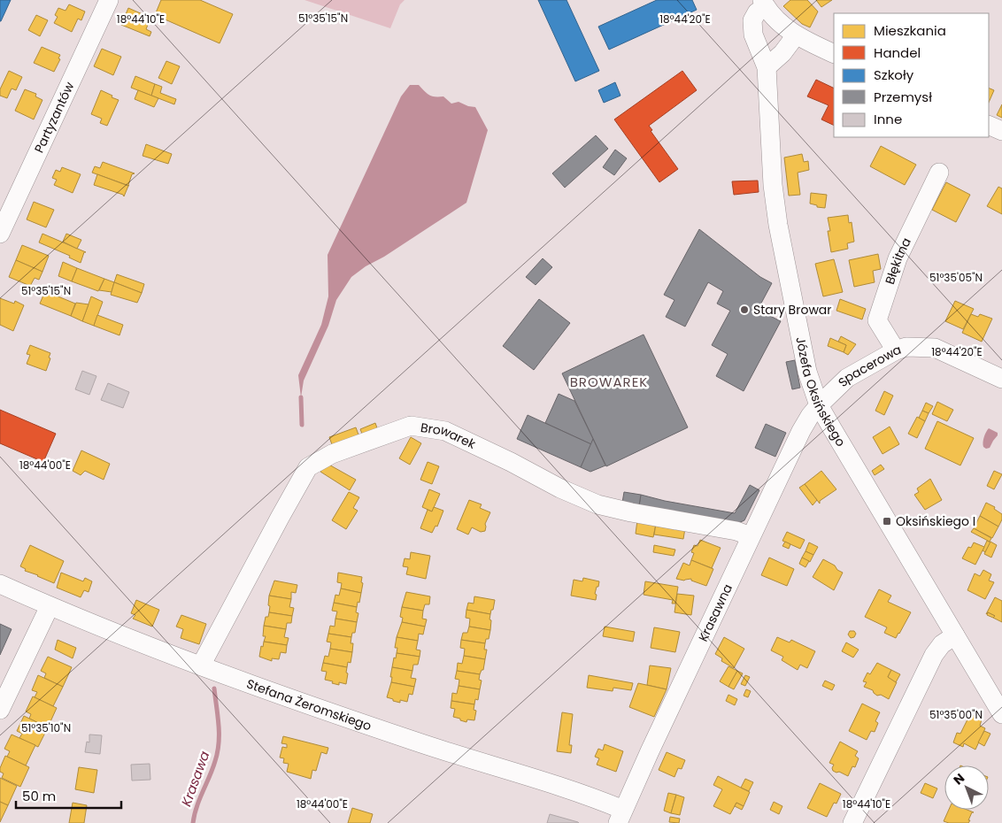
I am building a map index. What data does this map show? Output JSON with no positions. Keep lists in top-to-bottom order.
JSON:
{
  "streets": {
    "street": [
      "Partyzantów",
      "Błękitna",
      "Spacerowa",
      "Józefa Oksińskiego",
      "Browarek",
      "Krasawna",
      "Stefana Żeromskiego"
    ]
  },
  "crossings": [
    ["Błękitna", "Spacerowa"],
    ["Spacerowa", "Józefa Oksińskiego"],
    ["Spacerowa", "Krasawna"],
    ["Józefa Oksińskiego", "Krasawna"],
    ["Browarek", "Krasawna"],
    ["Browarek", "Stefana Żeromskiego"],
    ["Krasawna", "Stefana Żeromskiego"]
  ],
  "districts": ["BROWAREK"],
  "water": ["Krasawa"],
  "places": {
    "other": ["Stary Browar"],
    "transit": ["Oksińskiego I"]
  },
  "legend": [
    "Mieszkania",
    "Handel",
    "Szkoły",
    "Przemysł",
    "Inne"
  ],
  "scale_bar": "50 m",
  "north": "top left",
  "coordinates": [
    "51°35'15\"N",
    "18°44'20\"E",
    "18°44'10\"E",
    "51°35'05\"N",
    "18°44'00\"E",
    "51°35'00\"N",
    "51°35'10\"N"
  ]
}
